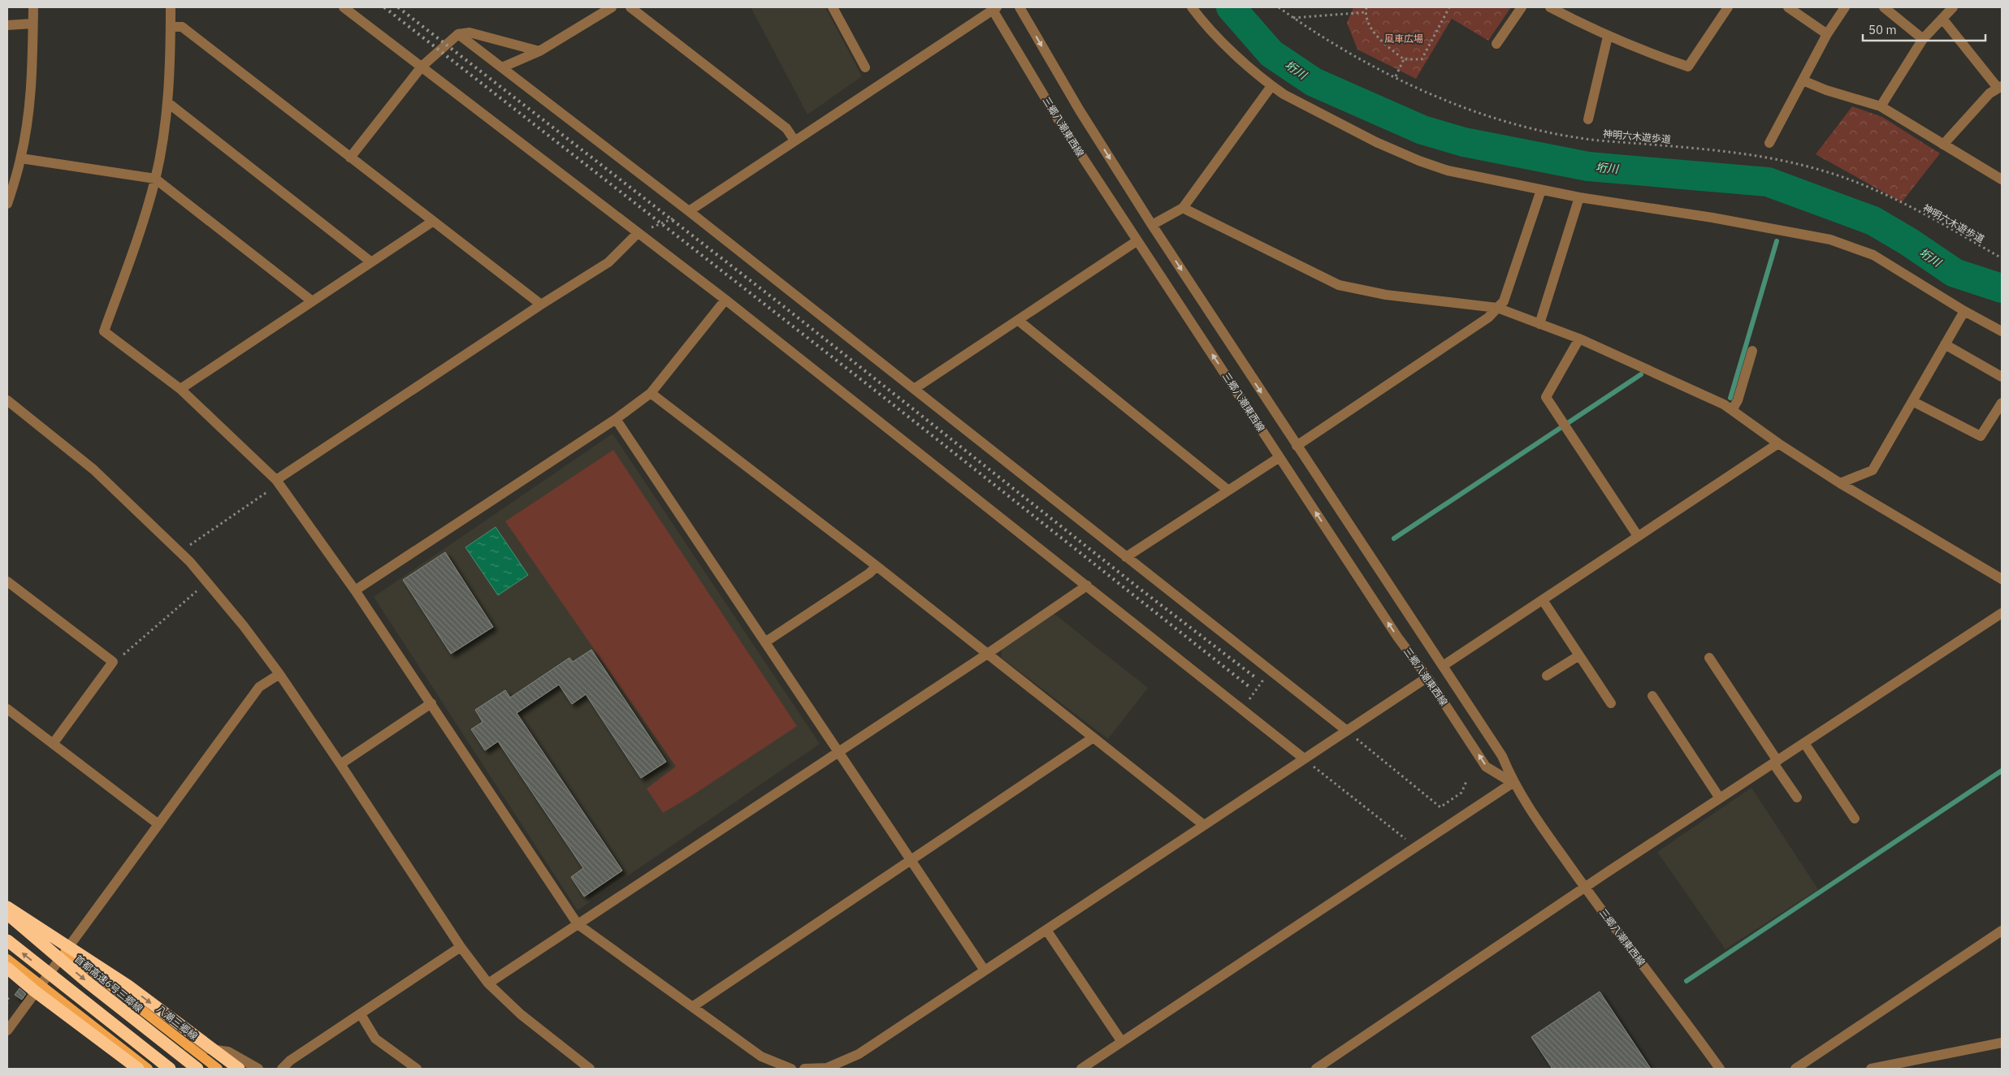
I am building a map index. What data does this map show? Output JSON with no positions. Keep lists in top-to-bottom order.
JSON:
{
  "streets": {
    "highway": ["首都高速6号三郷線"],
    "main road": ["八潮三郷線"],
    "street": ["三郷八潮東西線"],
    "path": ["神明六木遊歩道"]
  },
  "water": ["垳川"],
  "parks": ["風車広場"],
  "scale_bar": "50 m"
}
